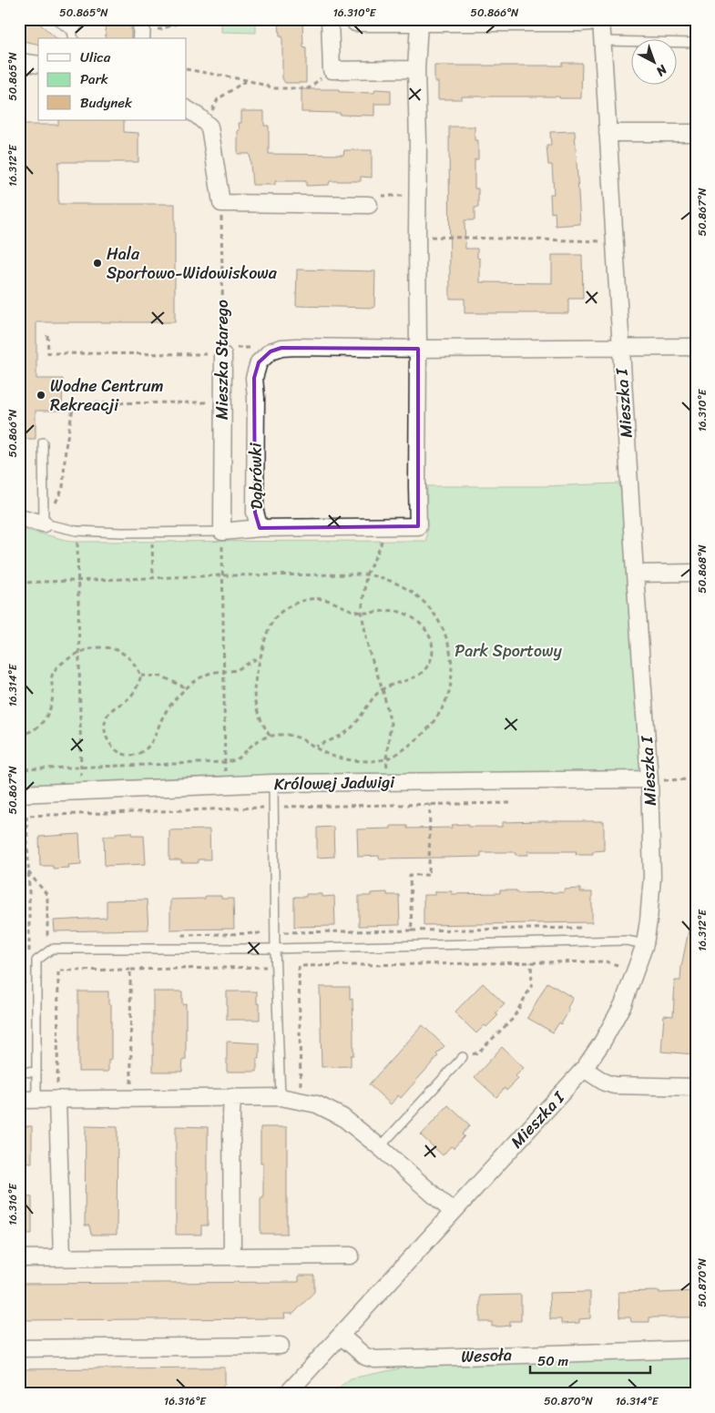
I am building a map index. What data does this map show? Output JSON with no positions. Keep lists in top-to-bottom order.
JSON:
{
  "streets": {
    "street": [
      "Mieszka Starego",
      "Mieszka I",
      "Dąbrówki",
      "Królowej Jadwigi",
      "Wesoła"
    ]
  },
  "crossings": [
    ["Mieszka I", "Królowej Jadwigi"],
    ["Mieszka I", "Wesoła"]
  ],
  "parks": ["Park Sportowy"],
  "places": ["Hala Sportowo-Widowiskowa", "Wodne Centrum Rekreacji"],
  "legend": ["Ulica", "Park", "Budynek"],
  "scale_bar": "50 m",
  "north": "bottom right",
  "coordinates": [
    "50.865°N",
    "16.310°E",
    "50.866°N",
    "16.312°E",
    "50.867°N",
    "50.868°N",
    "16.314°E",
    "16.316°E",
    "50.870°N"
  ]
}
